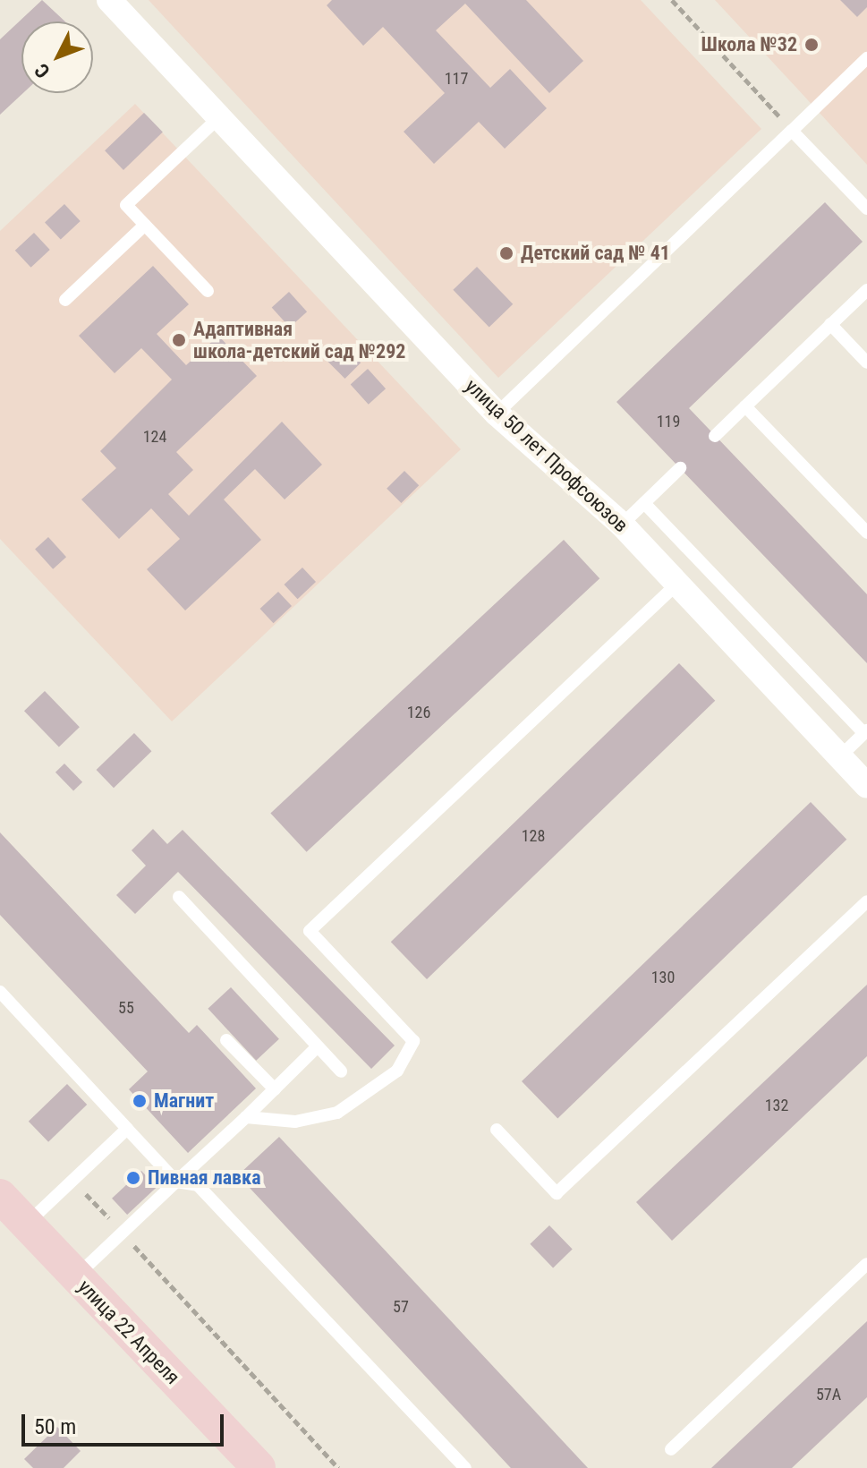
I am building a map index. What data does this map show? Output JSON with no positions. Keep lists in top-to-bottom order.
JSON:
{
  "streets": {
    "main road": ["улица 22 Апреля"],
    "street": ["улица 50 лет Профсоюзов"]
  },
  "places": [
    "Школа №32",
    "Детский сад № 41",
    "Адаптивная школа-детский сад №292",
    "Магнит",
    "Пивная лавка"
  ],
  "house_numbers": [
    "117",
    "119",
    "124",
    "126",
    "128",
    "130",
    "55",
    "132",
    "57",
    "57А"
  ],
  "scale_bar": "50 m",
  "north": "bottom left"
}
